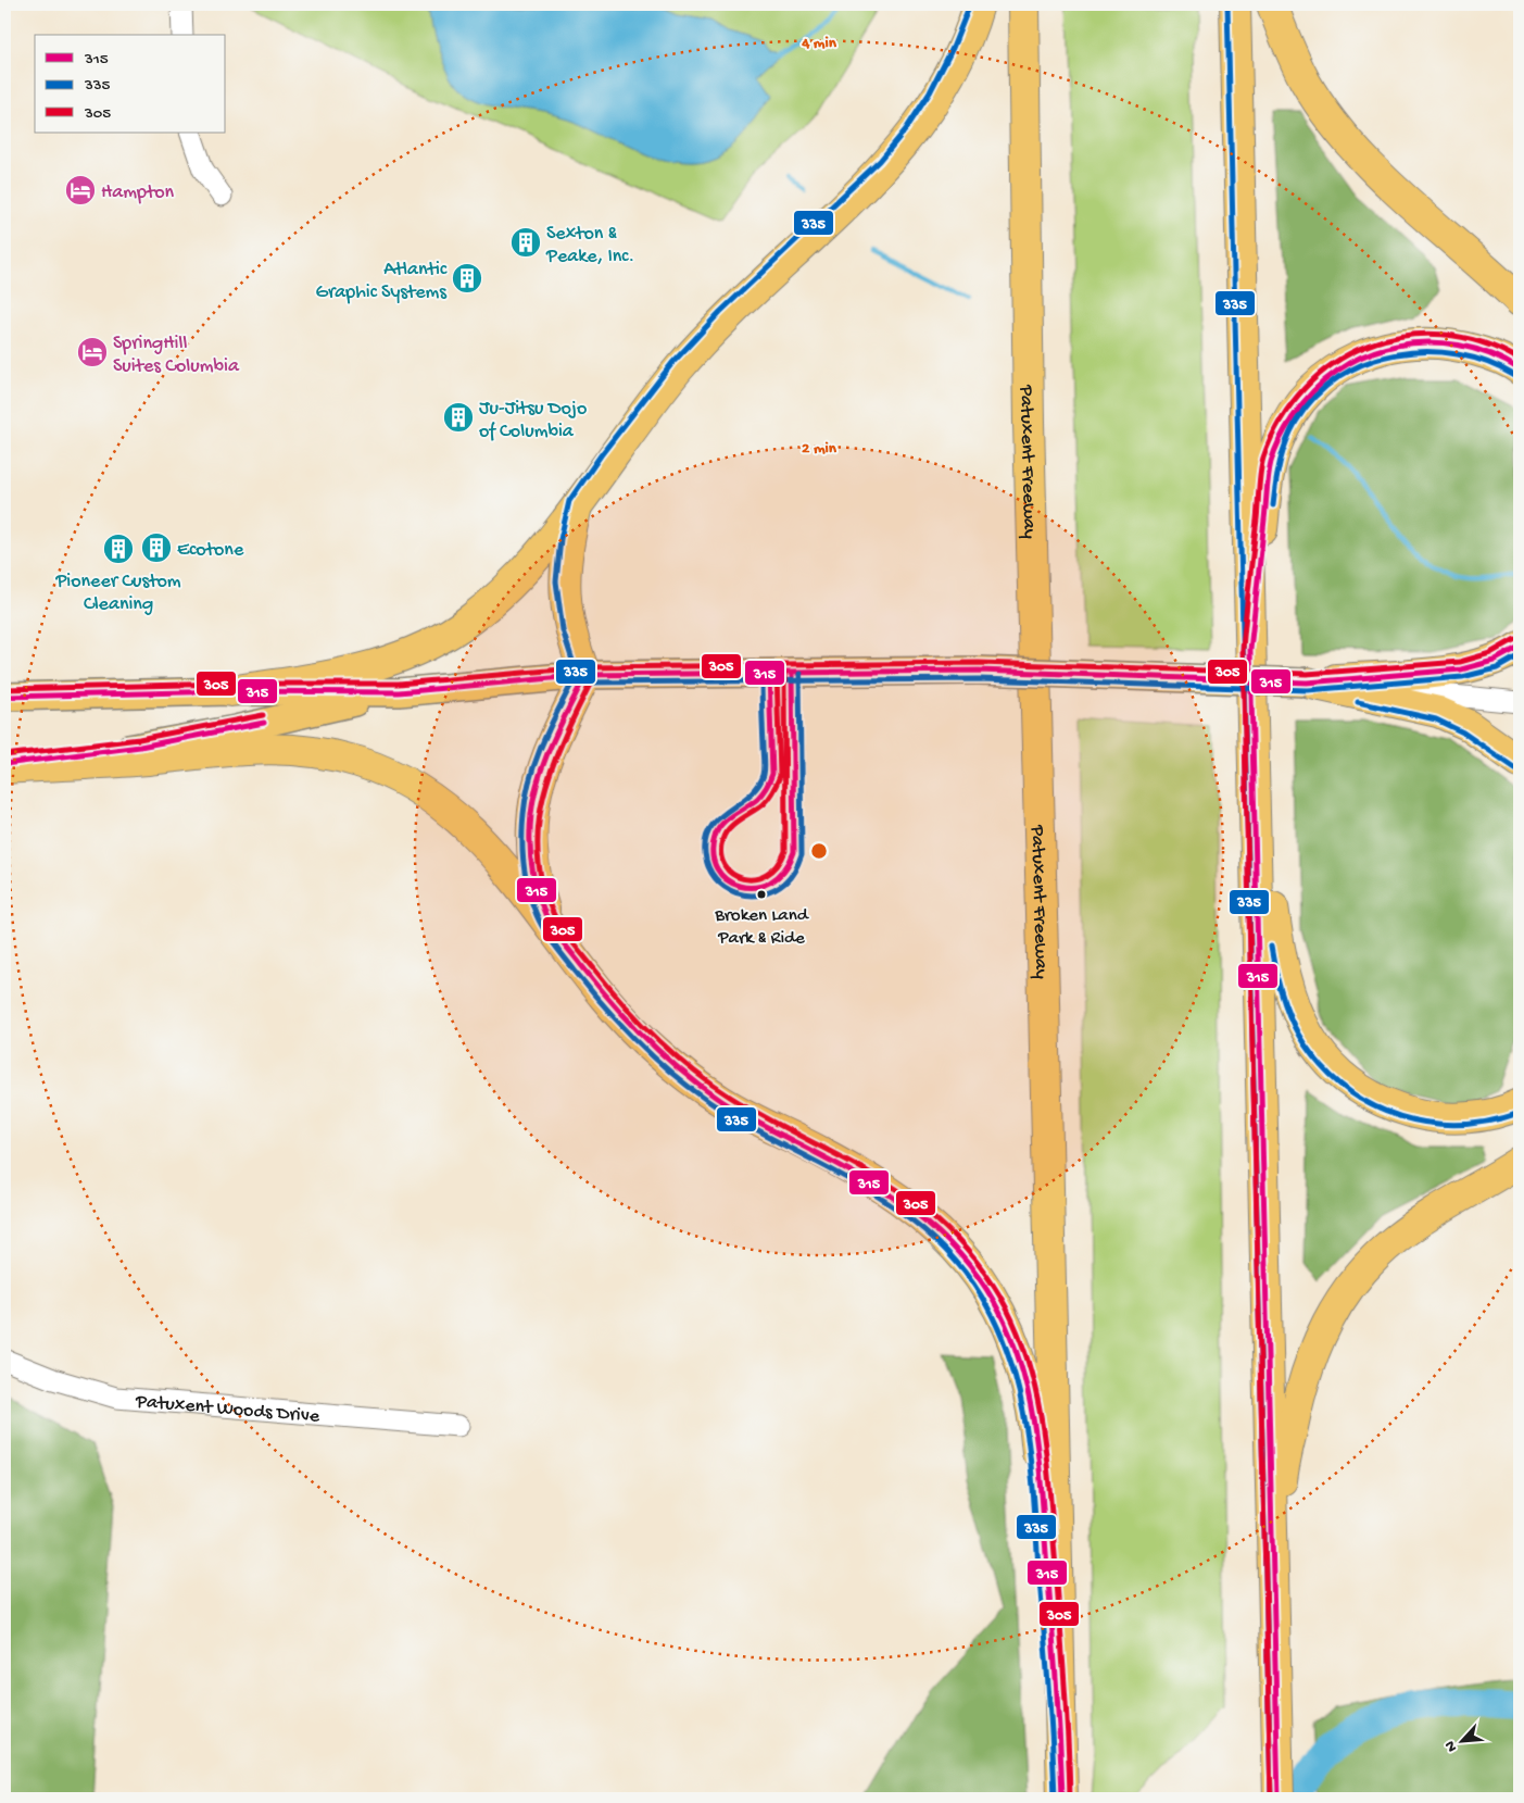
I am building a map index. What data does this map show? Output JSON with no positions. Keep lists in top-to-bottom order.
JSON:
{
  "streets": {
    "highway": ["Patuxent Freeway"],
    "street": ["Patuxent Woods Drive"]
  },
  "places": {
    "hotel": ["Hampton", "SpringHill Suites Columbia"],
    "building": [
      "Sexton & Peake, Inc.",
      "Atlantic Graphic Systems",
      "Ju-Jitsu Dojo of Columbia",
      "Ecotone",
      "Pioneer Custom Cleaning"
    ],
    "other": ["Broken Land Park & Ride"]
  },
  "lines": ["transit line 335", "transit line 305", "transit line 315"],
  "legend": ["315", "335", "305"],
  "north": "bottom left",
  "rings": ["4 min", "2 min"]
}
